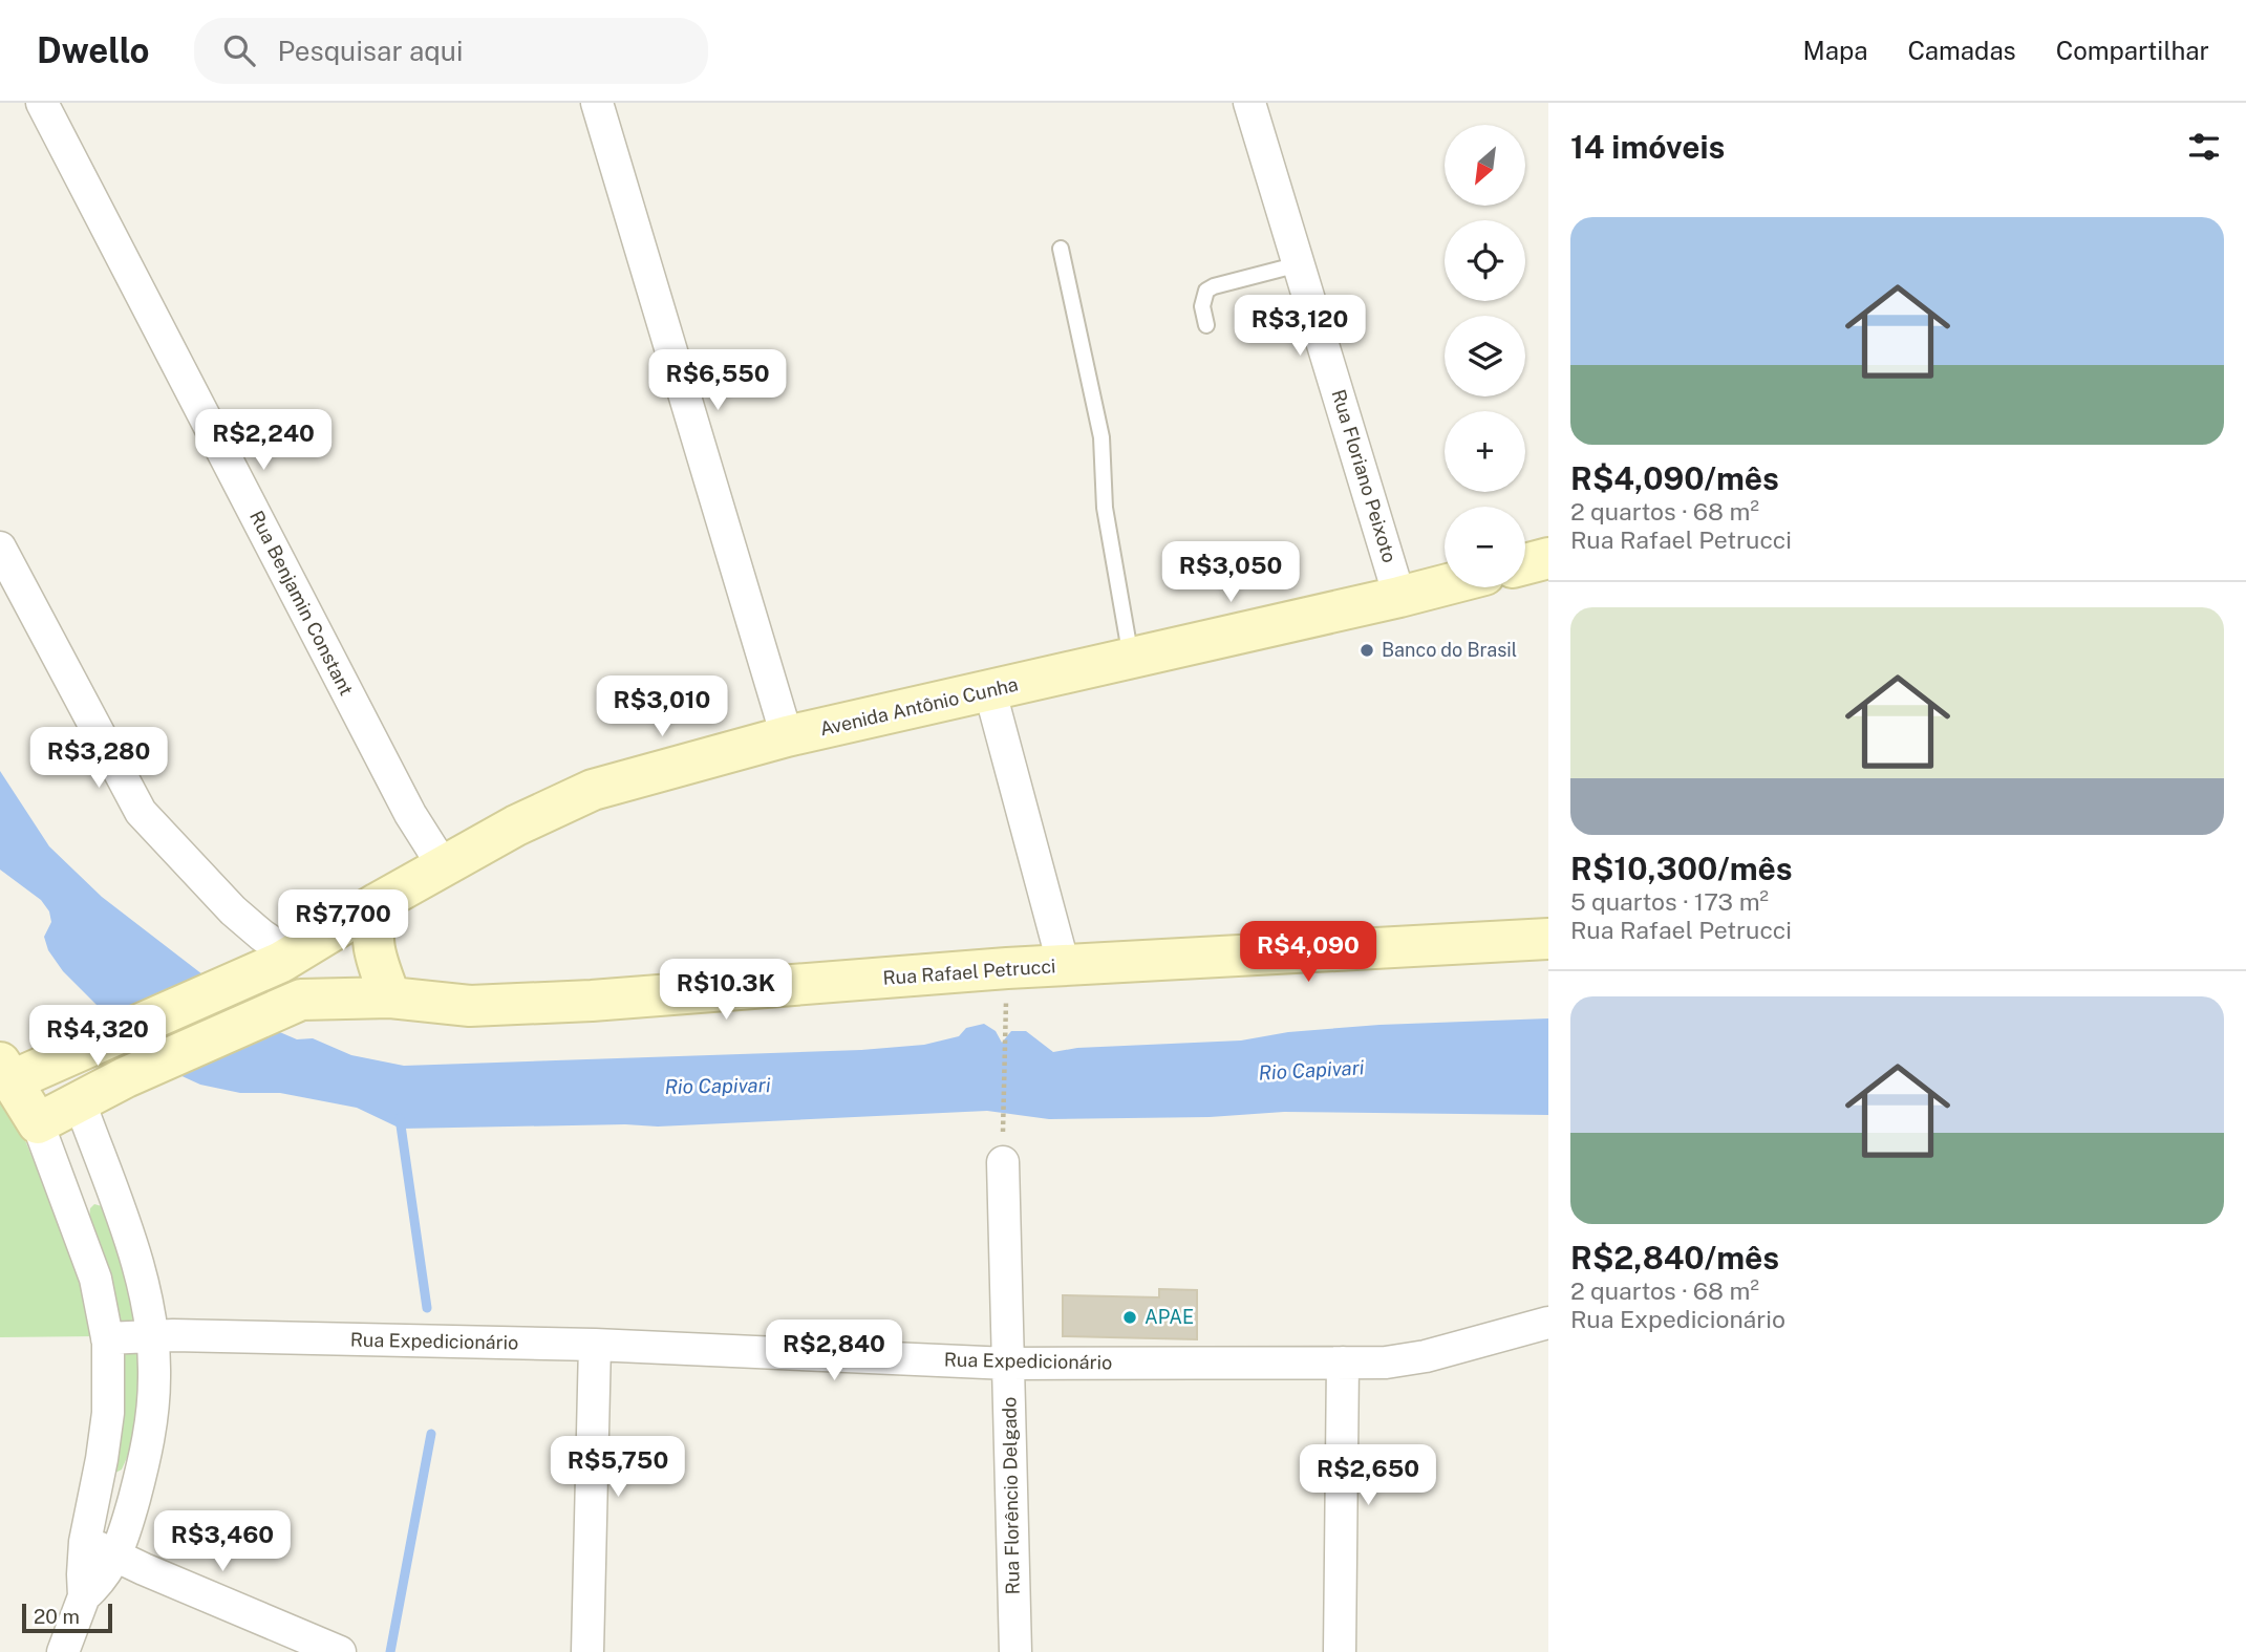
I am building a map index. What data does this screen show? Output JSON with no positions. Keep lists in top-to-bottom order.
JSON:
{
  "streets": {
    "street": [
      "Rua Floriano Peixoto",
      "Rua Benjamin Constant",
      "Avenida Antônio Cunha",
      "Rua Rafael Petrucci",
      "Rua Expedicionário",
      "Rua Florêncio Delgado"
    ]
  },
  "crossings": [
    ["Rua Floriano Peixoto", "Avenida Antônio Cunha"],
    ["Rua Benjamin Constant", "Avenida Antônio Cunha"],
    ["Rua Expedicionário", "Rua Florêncio Delgado"]
  ],
  "water": ["Rio Capivari"],
  "places": ["Banco do Brasil", "APAE"],
  "scale_bar": "20 m",
  "north": "bottom left",
  "page": {
    "header": "Dwello",
    "search": "Pesquisar aqui",
    "nav": ["Mapa", "Camadas", "Compartilhar"],
    "heading": "14 imóveis",
    "map_buttons": ["+", "−"],
    "list": [
      {
        "name": "R$4,090/mês",
        "note": "2 quartos · 68 m² · Rua Rafael Petrucci"
      },
      {
        "name": "R$10,300/mês",
        "note": "5 quartos · 173 m² · Rua Rafael Petrucci"
      },
      {
        "name": "R$2,840/mês",
        "note": "2 quartos · 68 m² · Rua Expedicionário"
      }
    ],
    "price": [
      "R$3,120",
      "R$6,550",
      "R$2,240",
      "R$3,050",
      "R$3,010",
      "R$3,280",
      "R$7,700",
      "R$4,090",
      "R$10.3K",
      "R$4,320",
      "R$2,840",
      "R$5,750",
      "R$2,650",
      "R$3,460"
    ],
    "scale": "20 m"
  }
}
